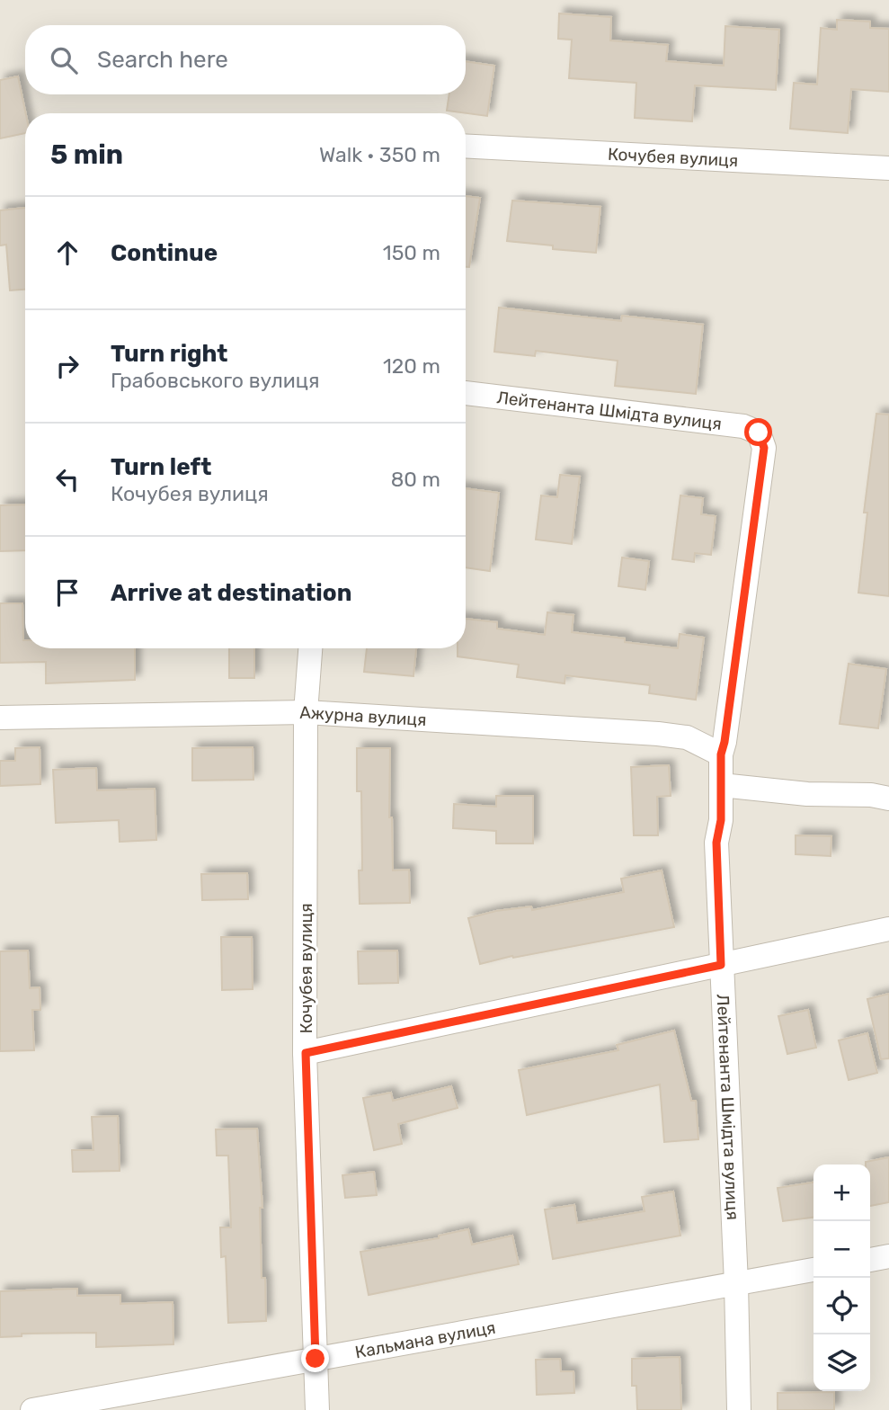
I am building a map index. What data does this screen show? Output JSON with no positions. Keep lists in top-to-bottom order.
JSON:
{
  "streets": {
    "street": [
      "Кочубея вулиця",
      "Лейтенанта Шмідта вулиця",
      "Ажурна вулиця",
      "Кальмана вулиця"
    ]
  },
  "crossings": [
    ["Кочубея вулиця", "Ажурна вулиця"],
    ["Кочубея вулиця", "Кальмана вулиця"],
    ["Лейтенанта Шмідта вулиця", "Ажурна вулиця"],
    ["Лейтенанта Шмідта вулиця", "Кальмана вулиця"]
  ],
  "page": {
    "search": "Search here",
    "heading": ["5 min", "Walk · 350 m"],
    "list": [
      ["Continue", "150 m"],
      ["Turn right", "Грабовського вулиця", "120 m"],
      ["Turn left", "Кочубея вулиця", "80 m"],
      "Arrive at destination"
    ],
    "map_buttons": ["+", "−"]
  }
}
